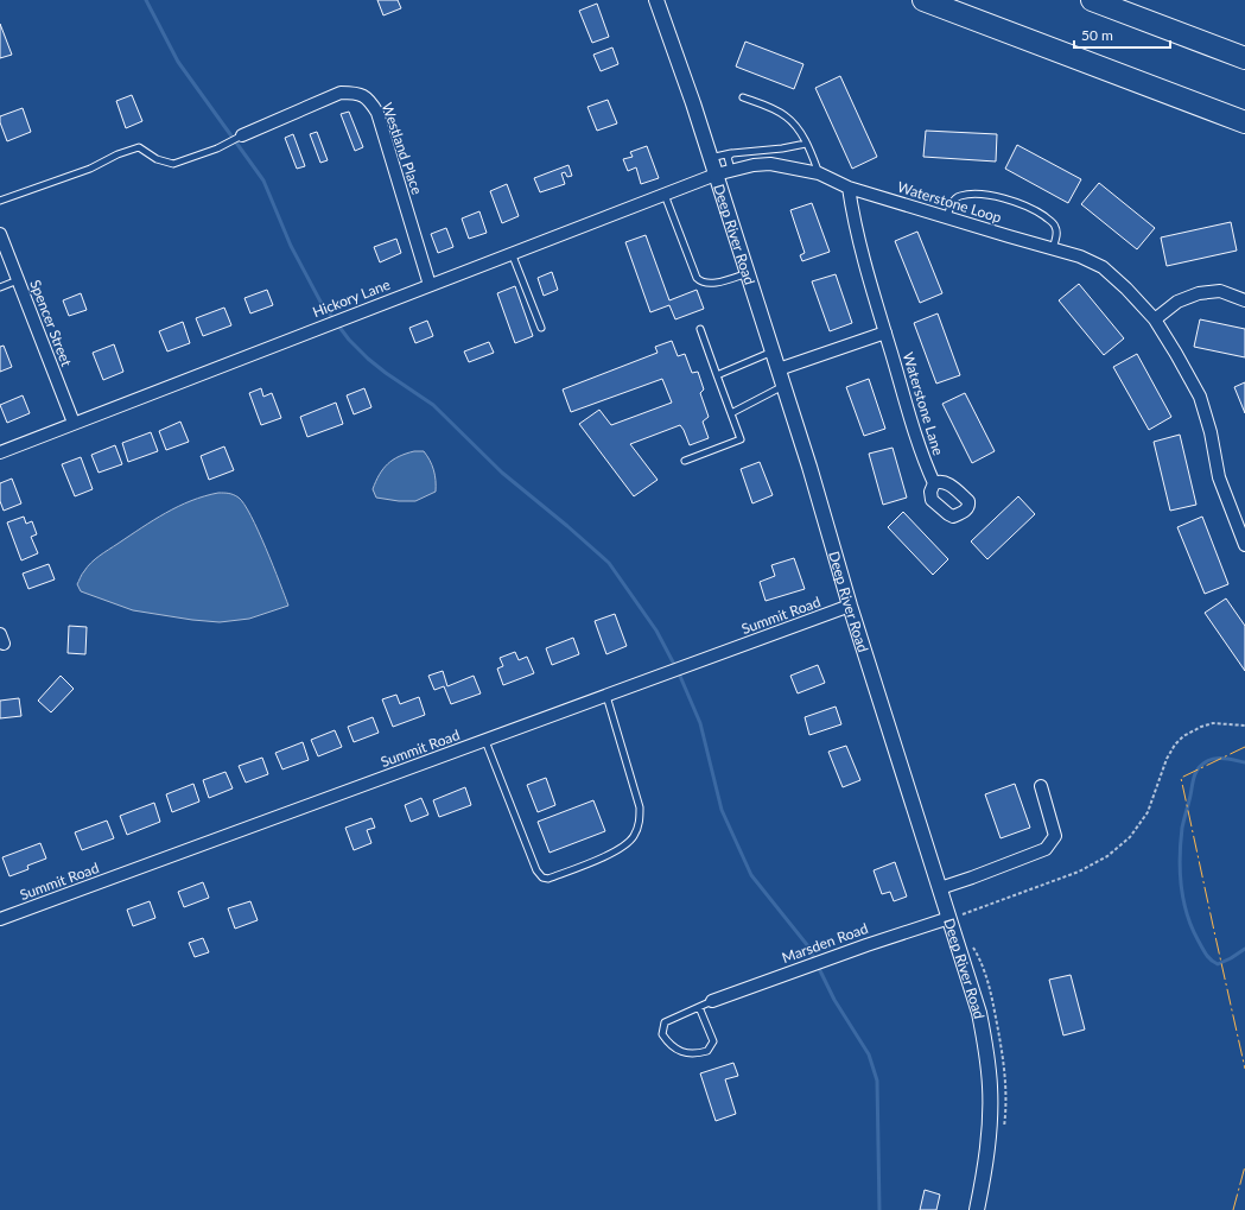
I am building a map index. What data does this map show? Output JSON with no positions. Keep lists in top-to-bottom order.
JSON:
{
  "streets": {
    "street": [
      "Westland Place",
      "Waterstone Loop",
      "Deep River Road",
      "Hickory Lane",
      "Spencer Street",
      "Waterstone Lane",
      "Summit Road",
      "Marsden Road"
    ]
  },
  "crossings": [
    ["Westland Place", "Hickory Lane"],
    ["Waterstone Loop", "Deep River Road"],
    ["Waterstone Loop", "Hickory Lane"],
    ["Waterstone Loop", "Waterstone Lane"],
    ["Deep River Road", "Hickory Lane"],
    ["Deep River Road", "Summit Road"],
    ["Deep River Road", "Marsden Road"],
    ["Hickory Lane", "Spencer Street"]
  ],
  "scale_bar": "50 m"
}
